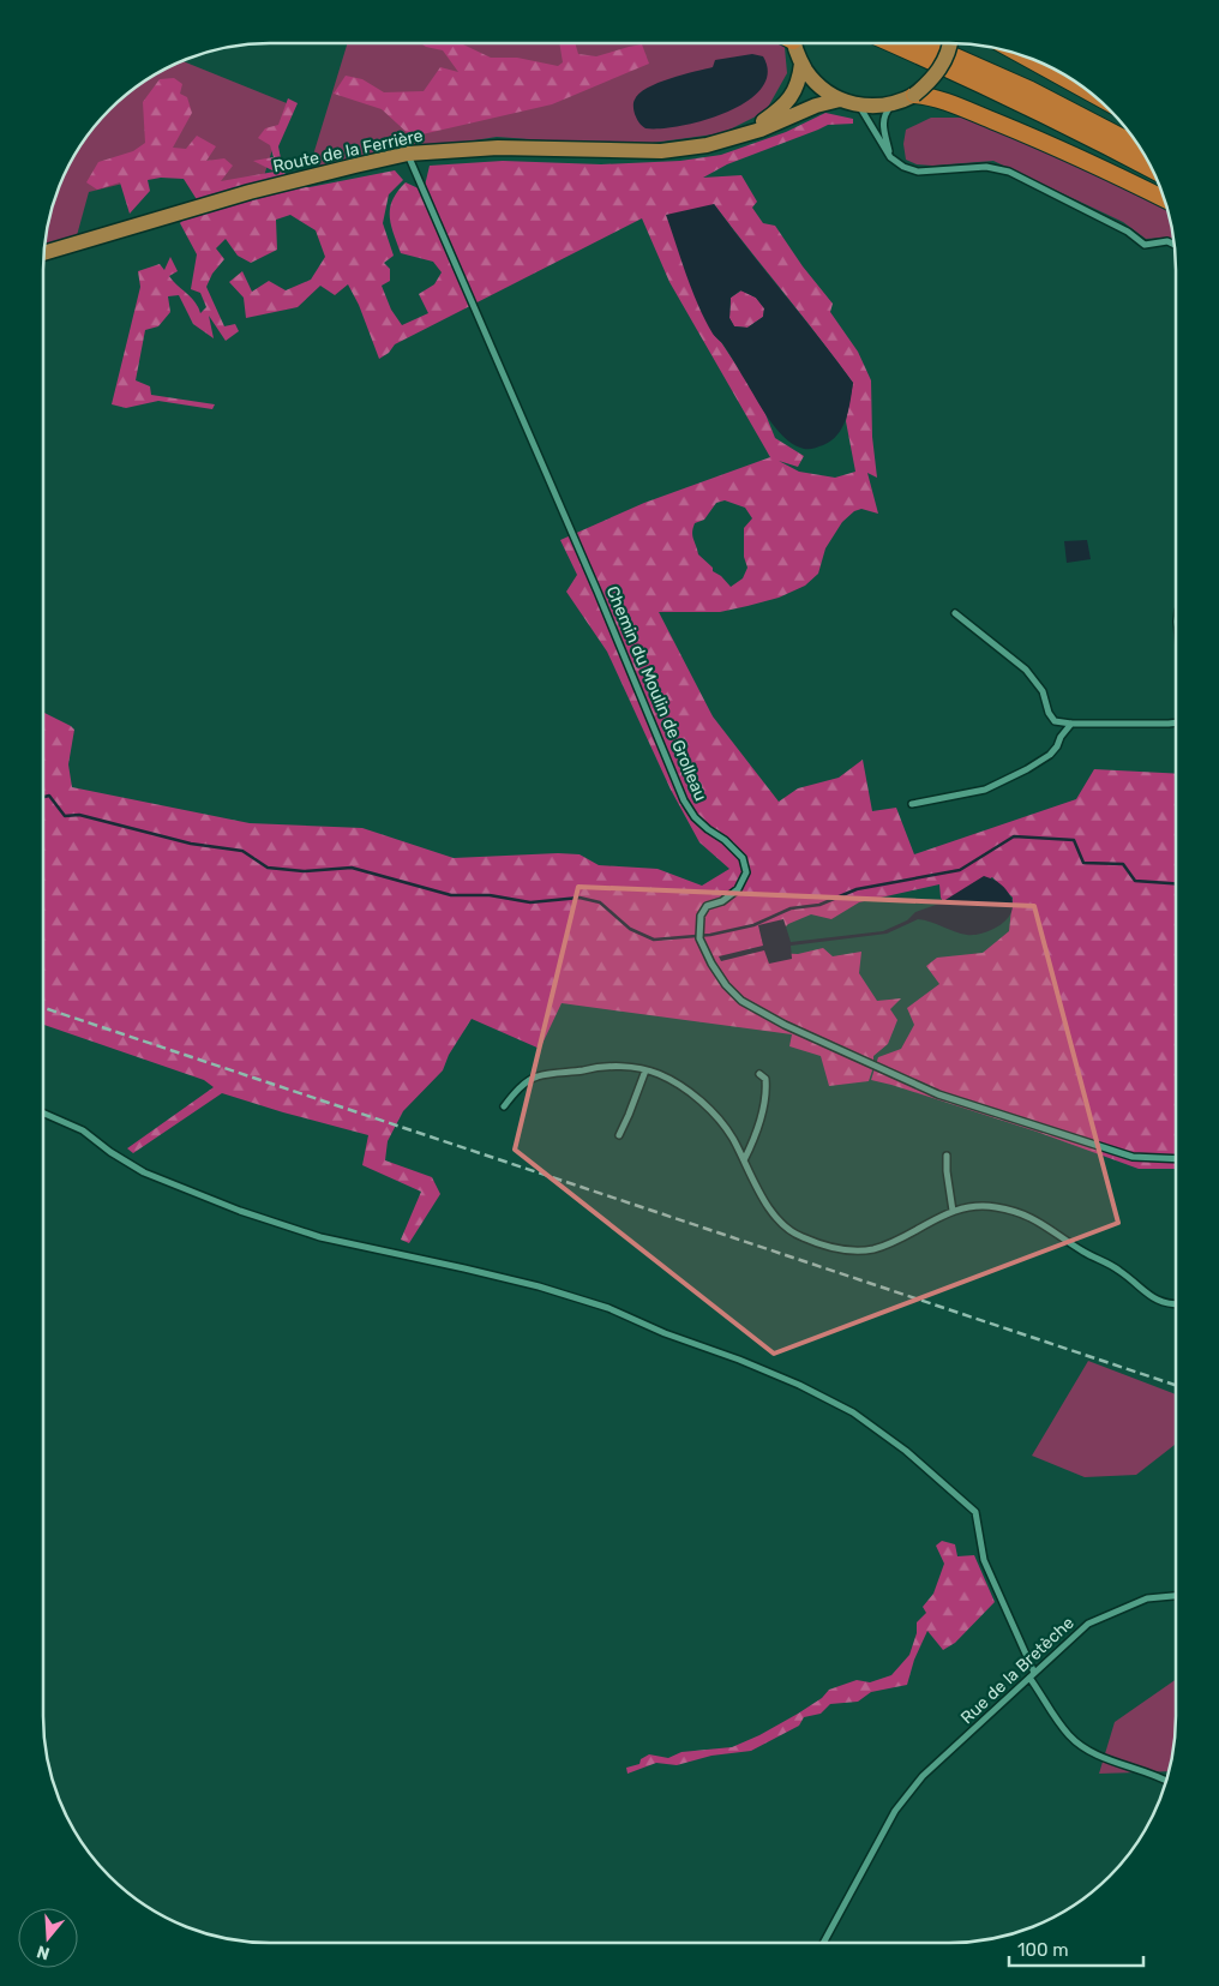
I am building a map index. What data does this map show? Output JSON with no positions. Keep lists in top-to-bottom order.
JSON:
{
  "streets": {
    "main road": ["Route de la Ferrière"],
    "street": ["Chemin du Moulin de Grolleau", "Rue de la Bretèche"]
  },
  "crossings": [
    ["Route de la Ferrière", "Chemin du Moulin de Grolleau"]
  ],
  "scale_bar": "100 m",
  "north": "bottom"
}
